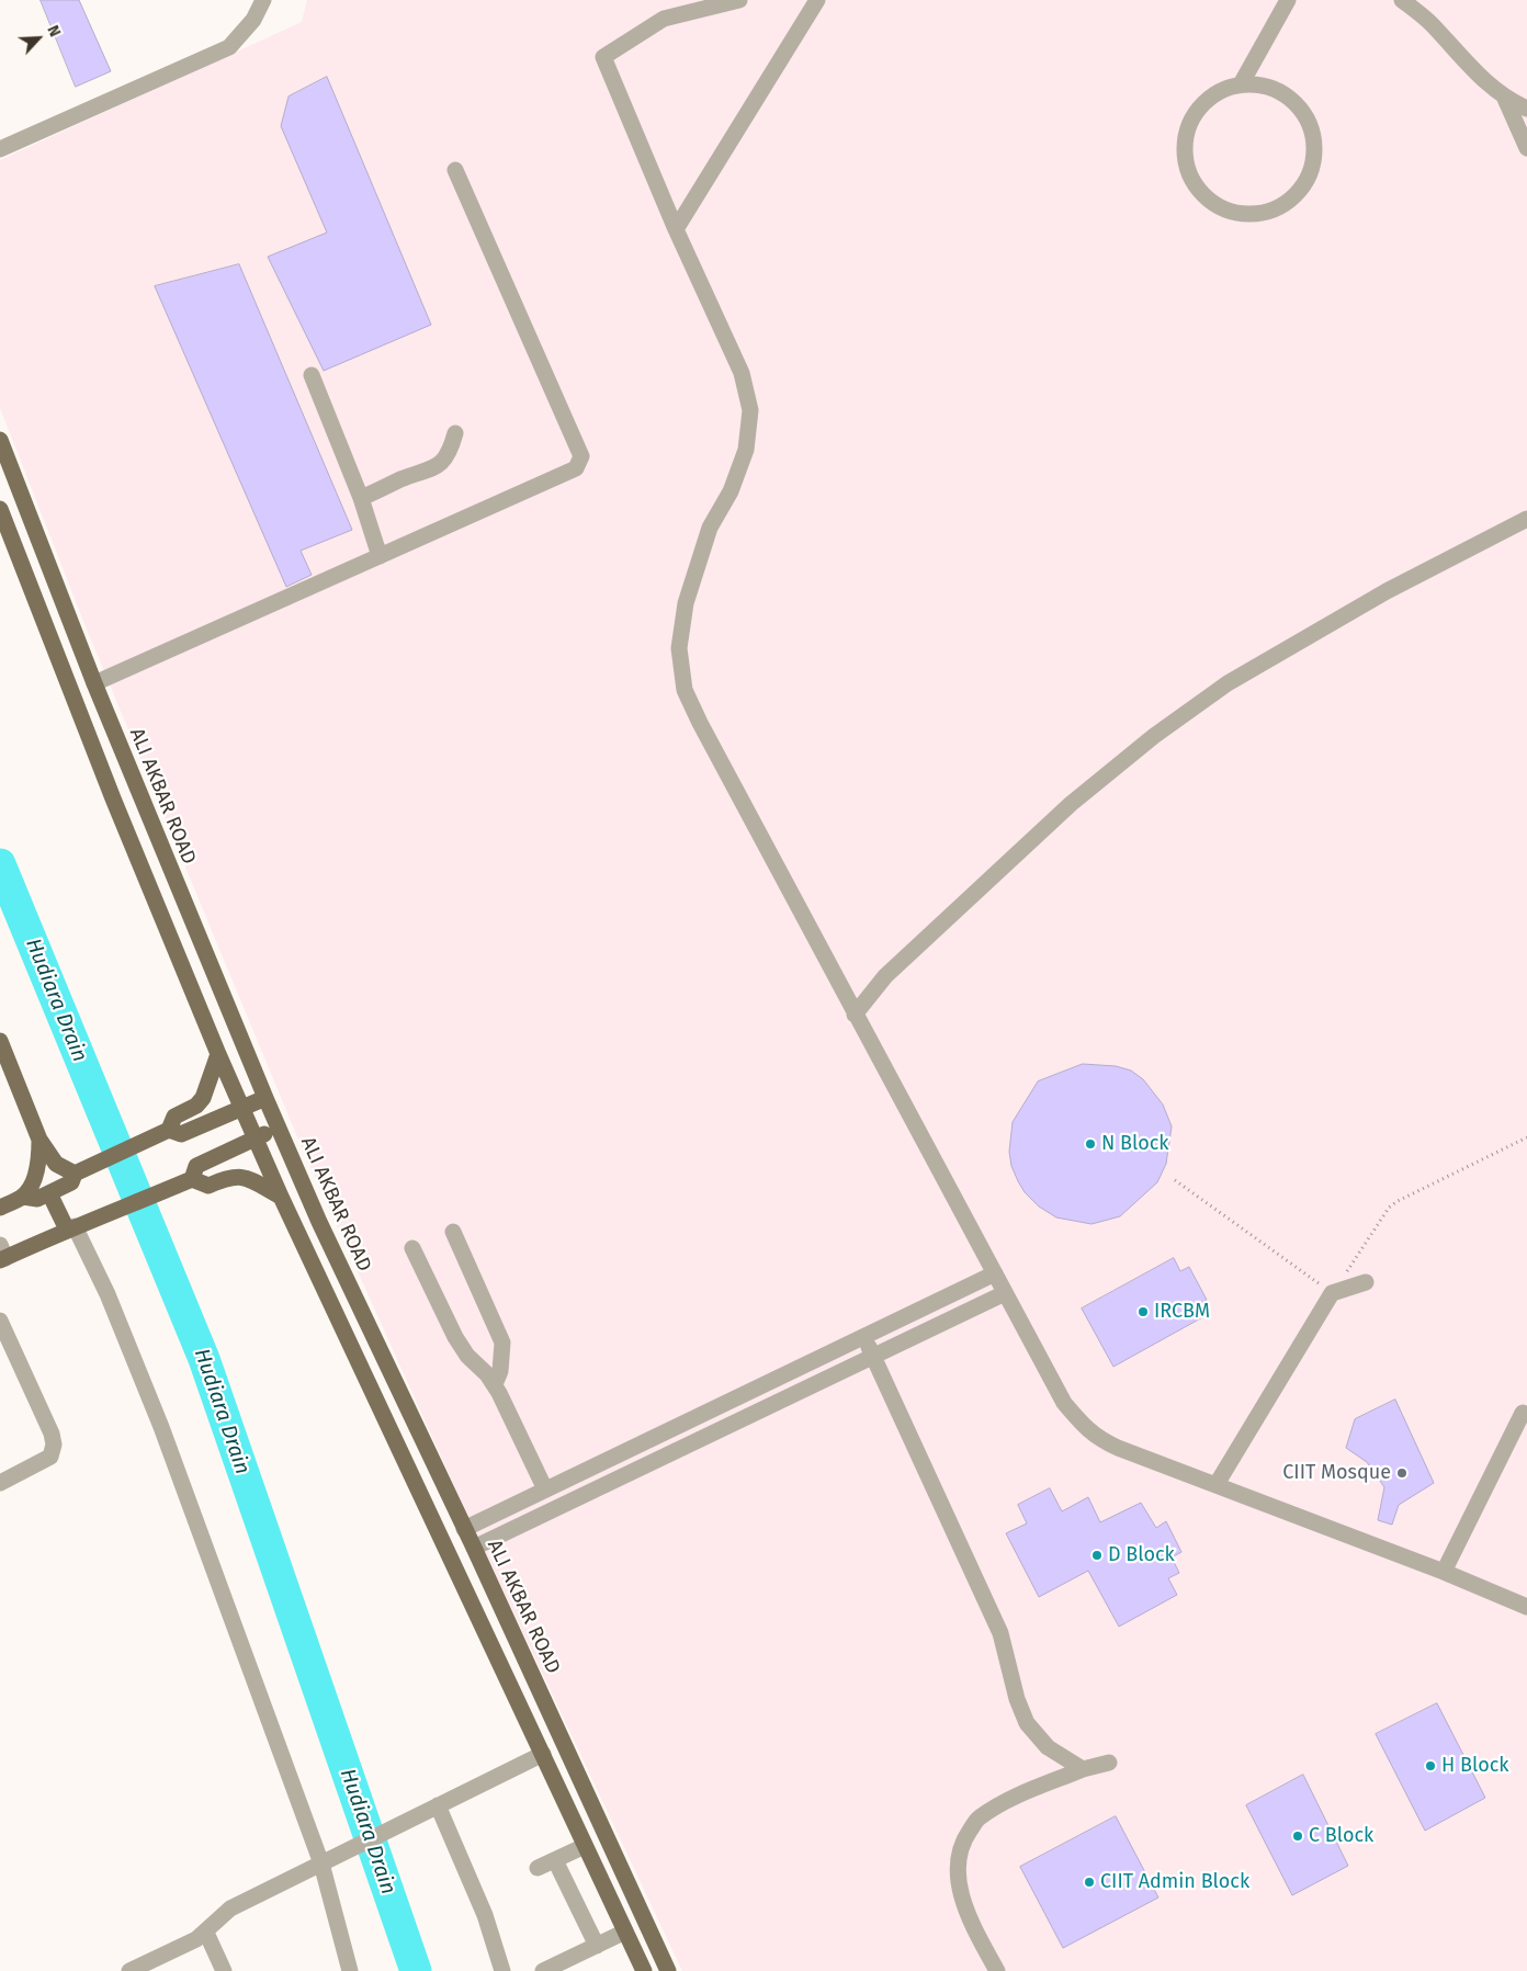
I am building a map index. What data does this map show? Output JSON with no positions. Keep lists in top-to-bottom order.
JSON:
{
  "streets": {
    "main road": ["ALI AKBAR ROAD"]
  },
  "water": ["Hudiara Drain"],
  "places": [
    "N Block",
    "IRCBM",
    "CIIT Mosque",
    "D Block",
    "H Block",
    "C Block",
    "CIIT Admin Block"
  ],
  "north": "top right"
}
